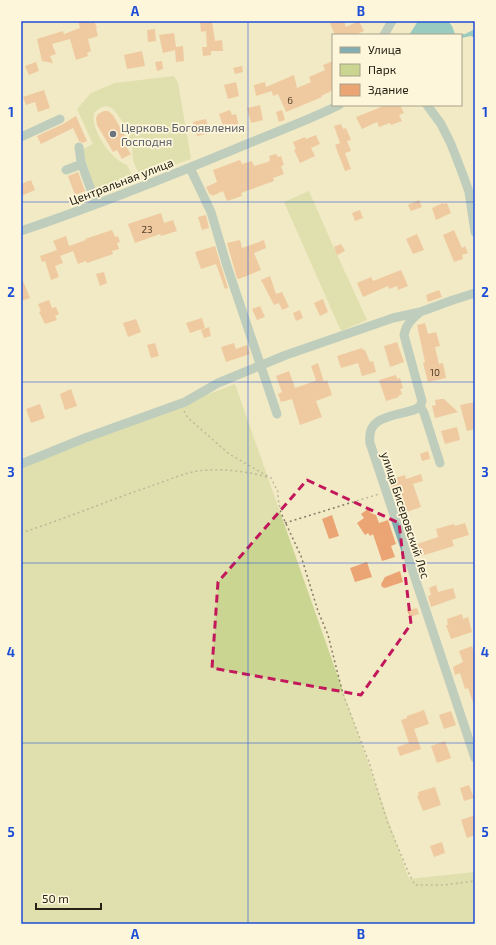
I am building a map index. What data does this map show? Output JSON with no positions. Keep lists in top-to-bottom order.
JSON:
{
  "streets": {
    "street": ["Центральная улица", "улица Бисеровский Лес"]
  },
  "places": ["Церковь Богоявления Господня"],
  "house_numbers": ["6", "23", "10"],
  "legend": ["Улица", "Парк", "Здание"],
  "scale_bar": "50 m",
  "grid": {
    "columns": ["A", "B"],
    "rows": [
      "1",
      "2",
      "3",
      "4",
      "5"
    ]
  }
}
